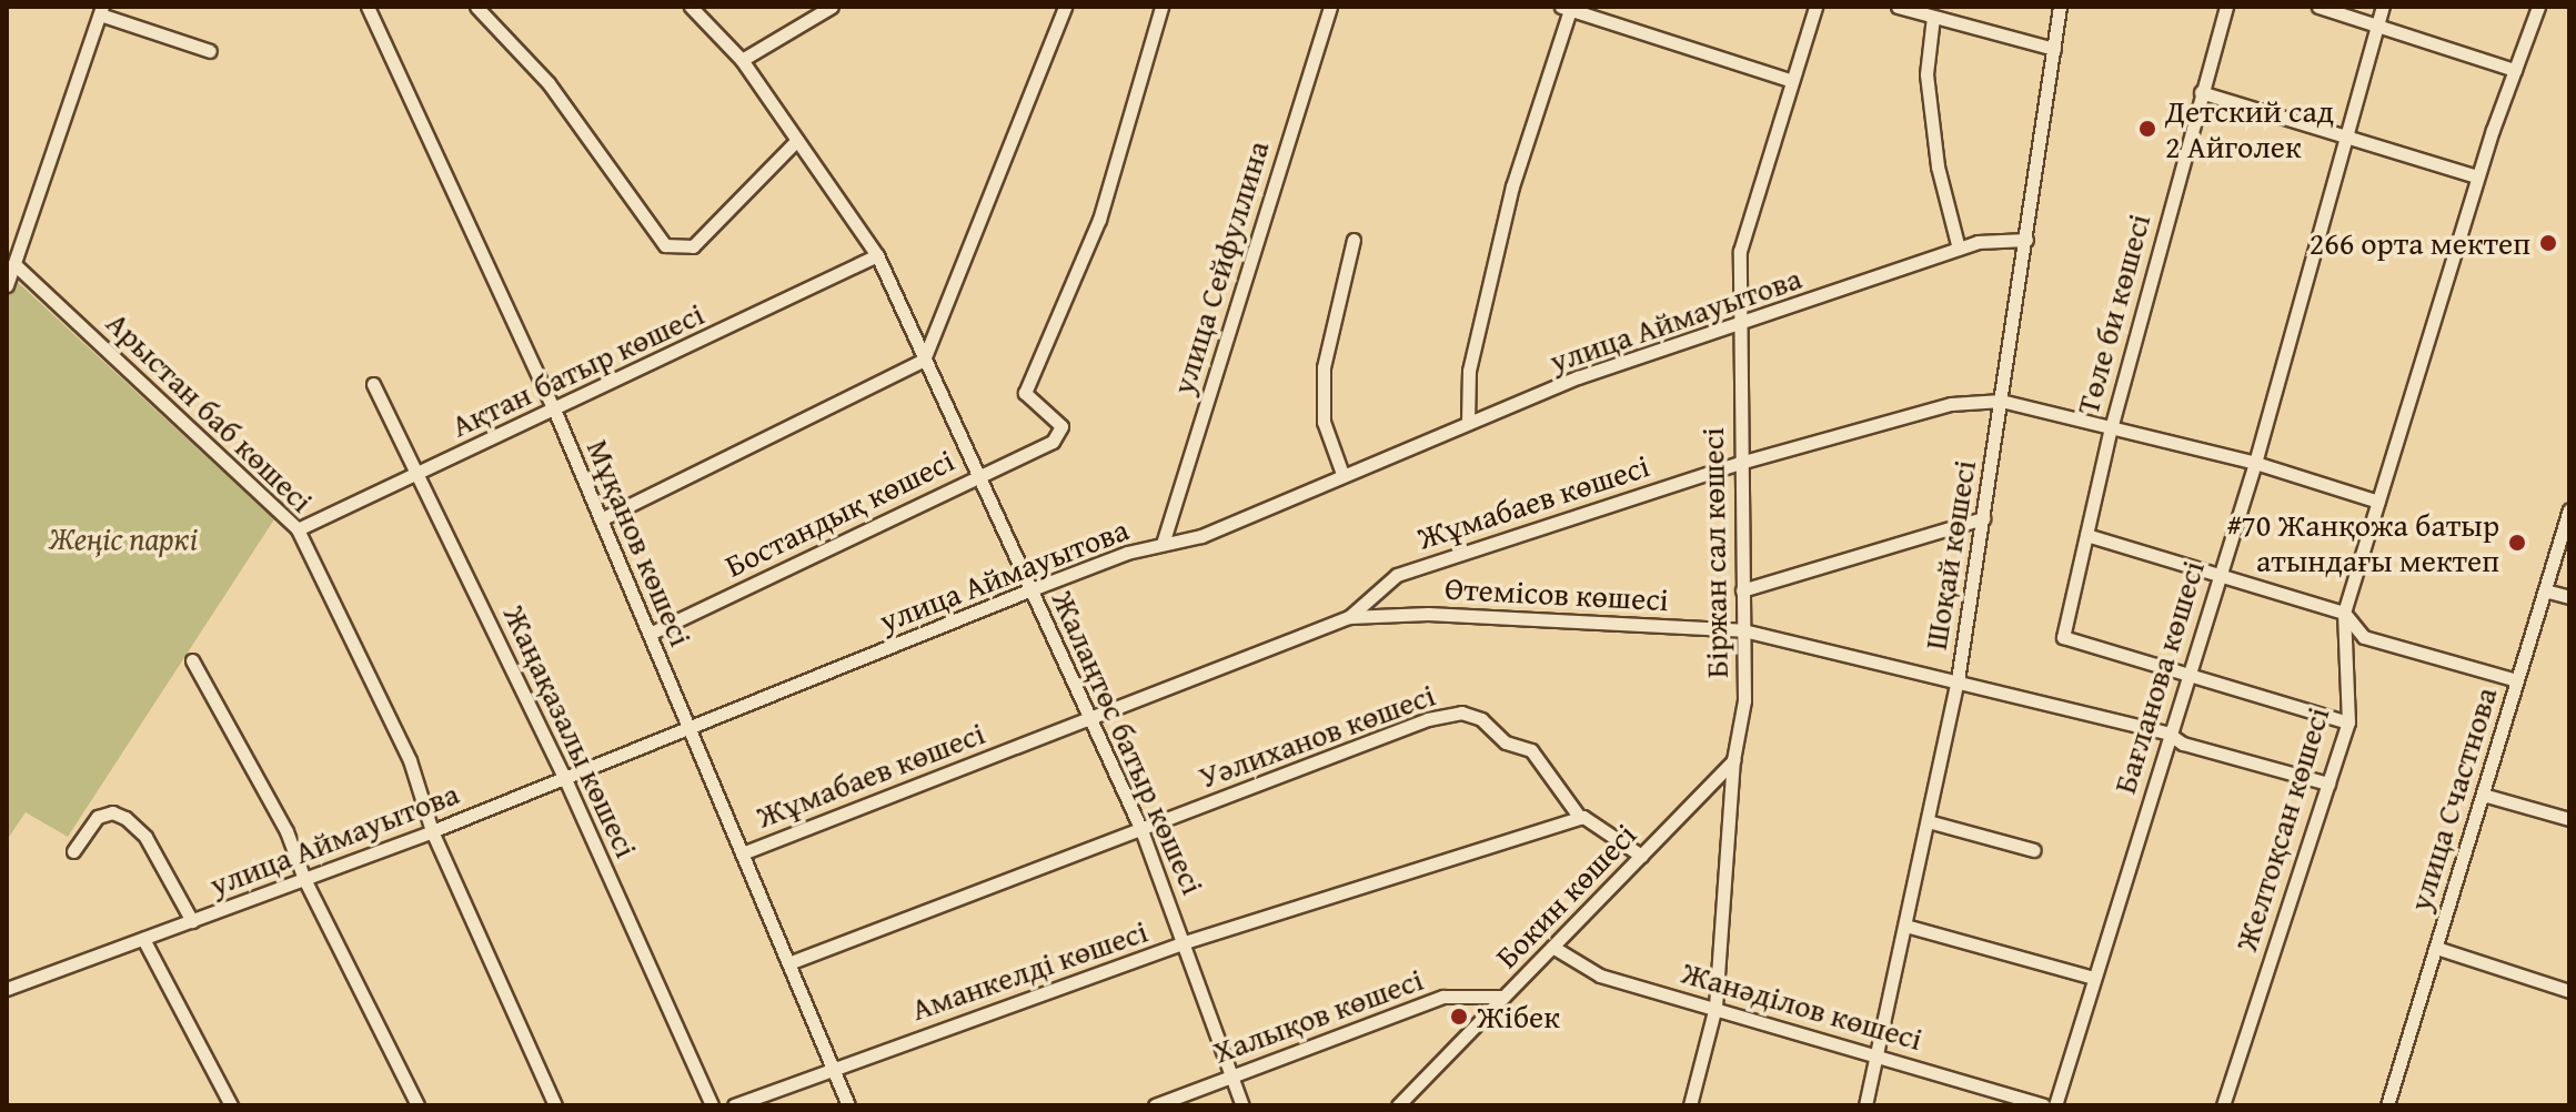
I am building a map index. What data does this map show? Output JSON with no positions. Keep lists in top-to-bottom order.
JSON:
{
  "streets": {
    "street": [
      "улица Сейфуллина",
      "Төле би көшесі",
      "улица Аймауытова",
      "Ақтан батыр көшесі",
      "Арыстан баб көшесі",
      "Жұмабаев көшесі",
      "Бостандық көшесі",
      "Мұқанов көшесі",
      "Біржан сал көшесі",
      "Шоқай көшесі",
      "Өтемісов көшесі",
      "Бағланова көшесі",
      "Жаңақазалы көшесі",
      "Уәлиханов көшесі",
      "Жалаңтөс батыр көшесі",
      "улица Счастнова",
      "Желтоқсан көшесі",
      "Бокин көшесі",
      "Аманкелді көшесі",
      "Жанәділов көшесі",
      "Халықов көшесі"
    ]
  },
  "crossings": [
    ["улица Сейфуллина", "улица Аймауытова"],
    ["Төле би көшесі", "Жұмабаев көшесі"],
    ["Төле би көшесі", "Бағланова көшесі"],
    ["улица Аймауытова", "Арыстан баб көшесі"],
    ["улица Аймауытова", "Мұқанов көшесі"],
    ["улица Аймауытова", "Біржан сал көшесі"],
    ["улица Аймауытова", "Шоқай көшесі"],
    ["улица Аймауытова", "Жаңақазалы көшесі"],
    ["улица Аймауытова", "Жалаңтөс батыр көшесі"],
    ["Ақтан батыр көшесі", "Арыстан баб көшесі"],
    ["Ақтан батыр көшесі", "Мұқанов көшесі"],
    ["Ақтан батыр көшесі", "Жаңақазалы көшесі"],
    ["Ақтан батыр көшесі", "Жалаңтөс батыр көшесі"],
    ["Жұмабаев көшесі", "Мұқанов көшесі"],
    ["Жұмабаев көшесі", "Біржан сал көшесі"],
    ["Жұмабаев көшесі", "Шоқай көшесі"],
    ["Жұмабаев көшесі", "Өтемісов көшесі"],
    ["Жұмабаев көшесі", "Бағланова көшесі"],
    ["Жұмабаев көшесі", "Жалаңтөс батыр көшесі"],
    ["Жұмабаев көшесі", "Желтоқсан көшесі"],
    ["Бостандық көшесі", "Мұқанов көшесі"],
    ["Бостандық көшесі", "Жалаңтөс батыр көшесі"],
    ["Мұқанов көшесі", "Уәлиханов көшесі"],
    ["Мұқанов көшесі", "Аманкелді көшесі"],
    ["Біржан сал көшесі", "Өтемісов көшесі"],
    ["Біржан сал көшесі", "Бокин көшесі"],
    ["Біржан сал көшесі", "Жанәділов көшесі"],
    ["Шоқай көшесі", "Өтемісов көшесі"],
    ["Шоқай көшесі", "Жанәділов көшесі"],
    ["Өтемісов көшесі", "Бағланова көшесі"],
    ["Өтемісов көшесі", "Желтоқсан көшесі"],
    ["Уәлиханов көшесі", "Жалаңтөс батыр көшесі"],
    ["Уәлиханов көшесі", "Аманкелді көшесі"],
    ["Жалаңтөс батыр көшесі", "Аманкелді көшесі"],
    ["Жалаңтөс батыр көшесі", "Халықов көшесі"],
    ["Бокин көшесі", "Жанәділов көшесі"],
    ["Бокин көшесі", "Халықов көшесі"]
  ],
  "parks": ["Жеңіс паркі"],
  "places": [
    "Детский сад 2 Айголек",
    "266 орта мектеп",
    "#70 Жанқожа батыр атындағы мектеп",
    "Жібек"
  ]
}
